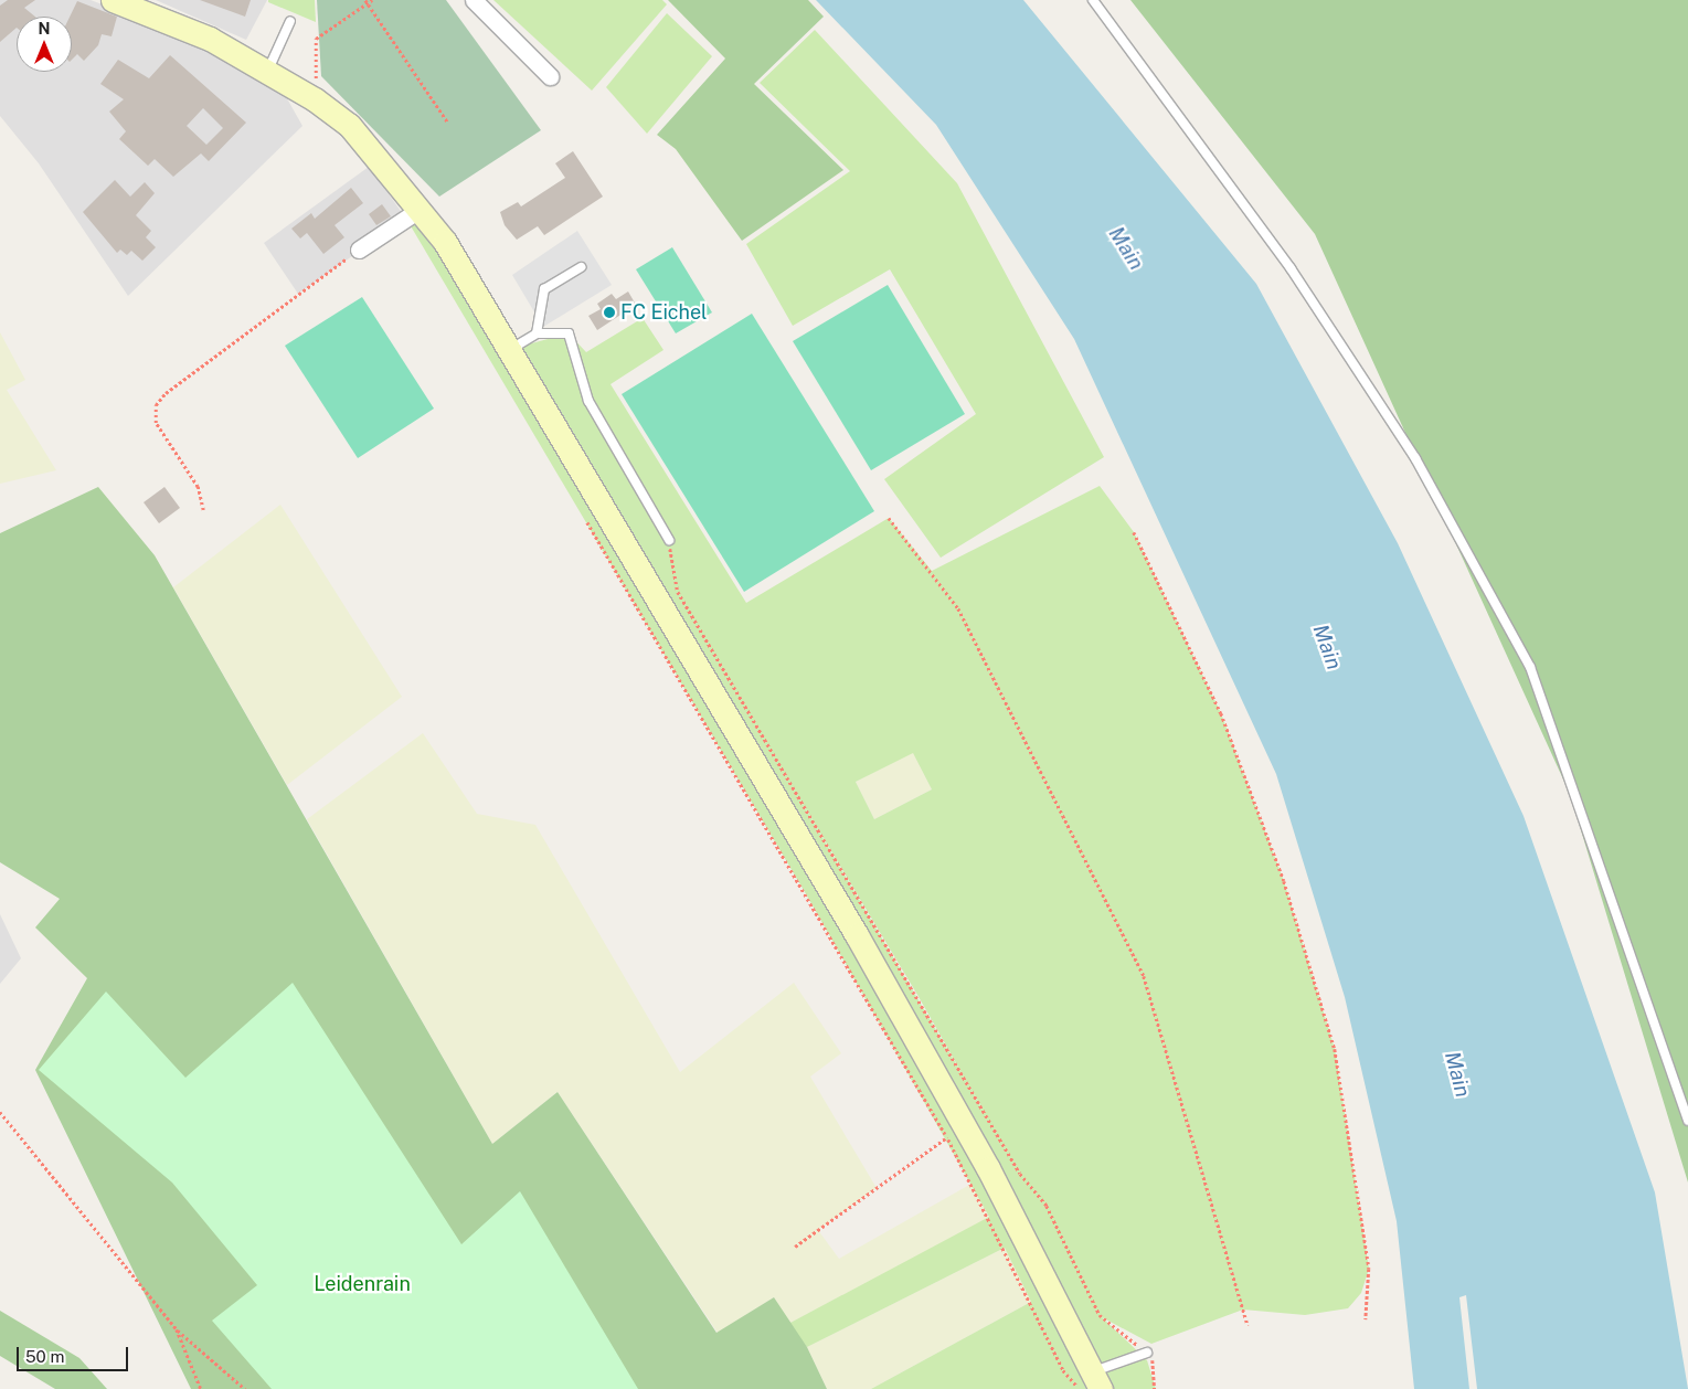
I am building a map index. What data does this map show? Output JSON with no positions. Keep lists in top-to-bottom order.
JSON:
{
  "water": ["Main"],
  "parks": ["Leidenrain"],
  "places": ["FC Eichel"],
  "scale_bar": "50 m",
  "north": "top"
}
